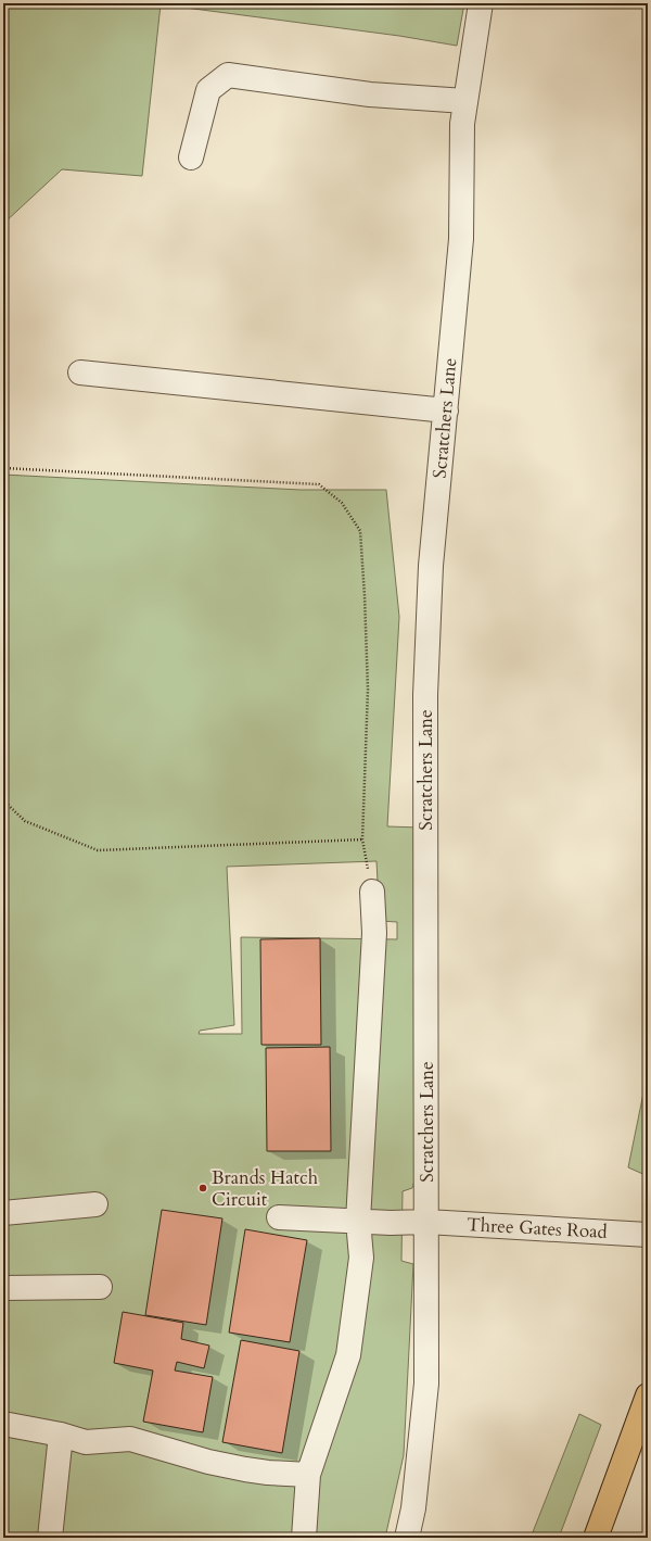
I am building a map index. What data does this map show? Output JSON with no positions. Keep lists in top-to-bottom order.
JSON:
{
  "streets": {
    "street": ["Scratchers Lane", "Three Gates Road"]
  },
  "crossings": [
    ["Scratchers Lane", "Three Gates Road"]
  ],
  "places": ["Brands Hatch Circuit"]
}
